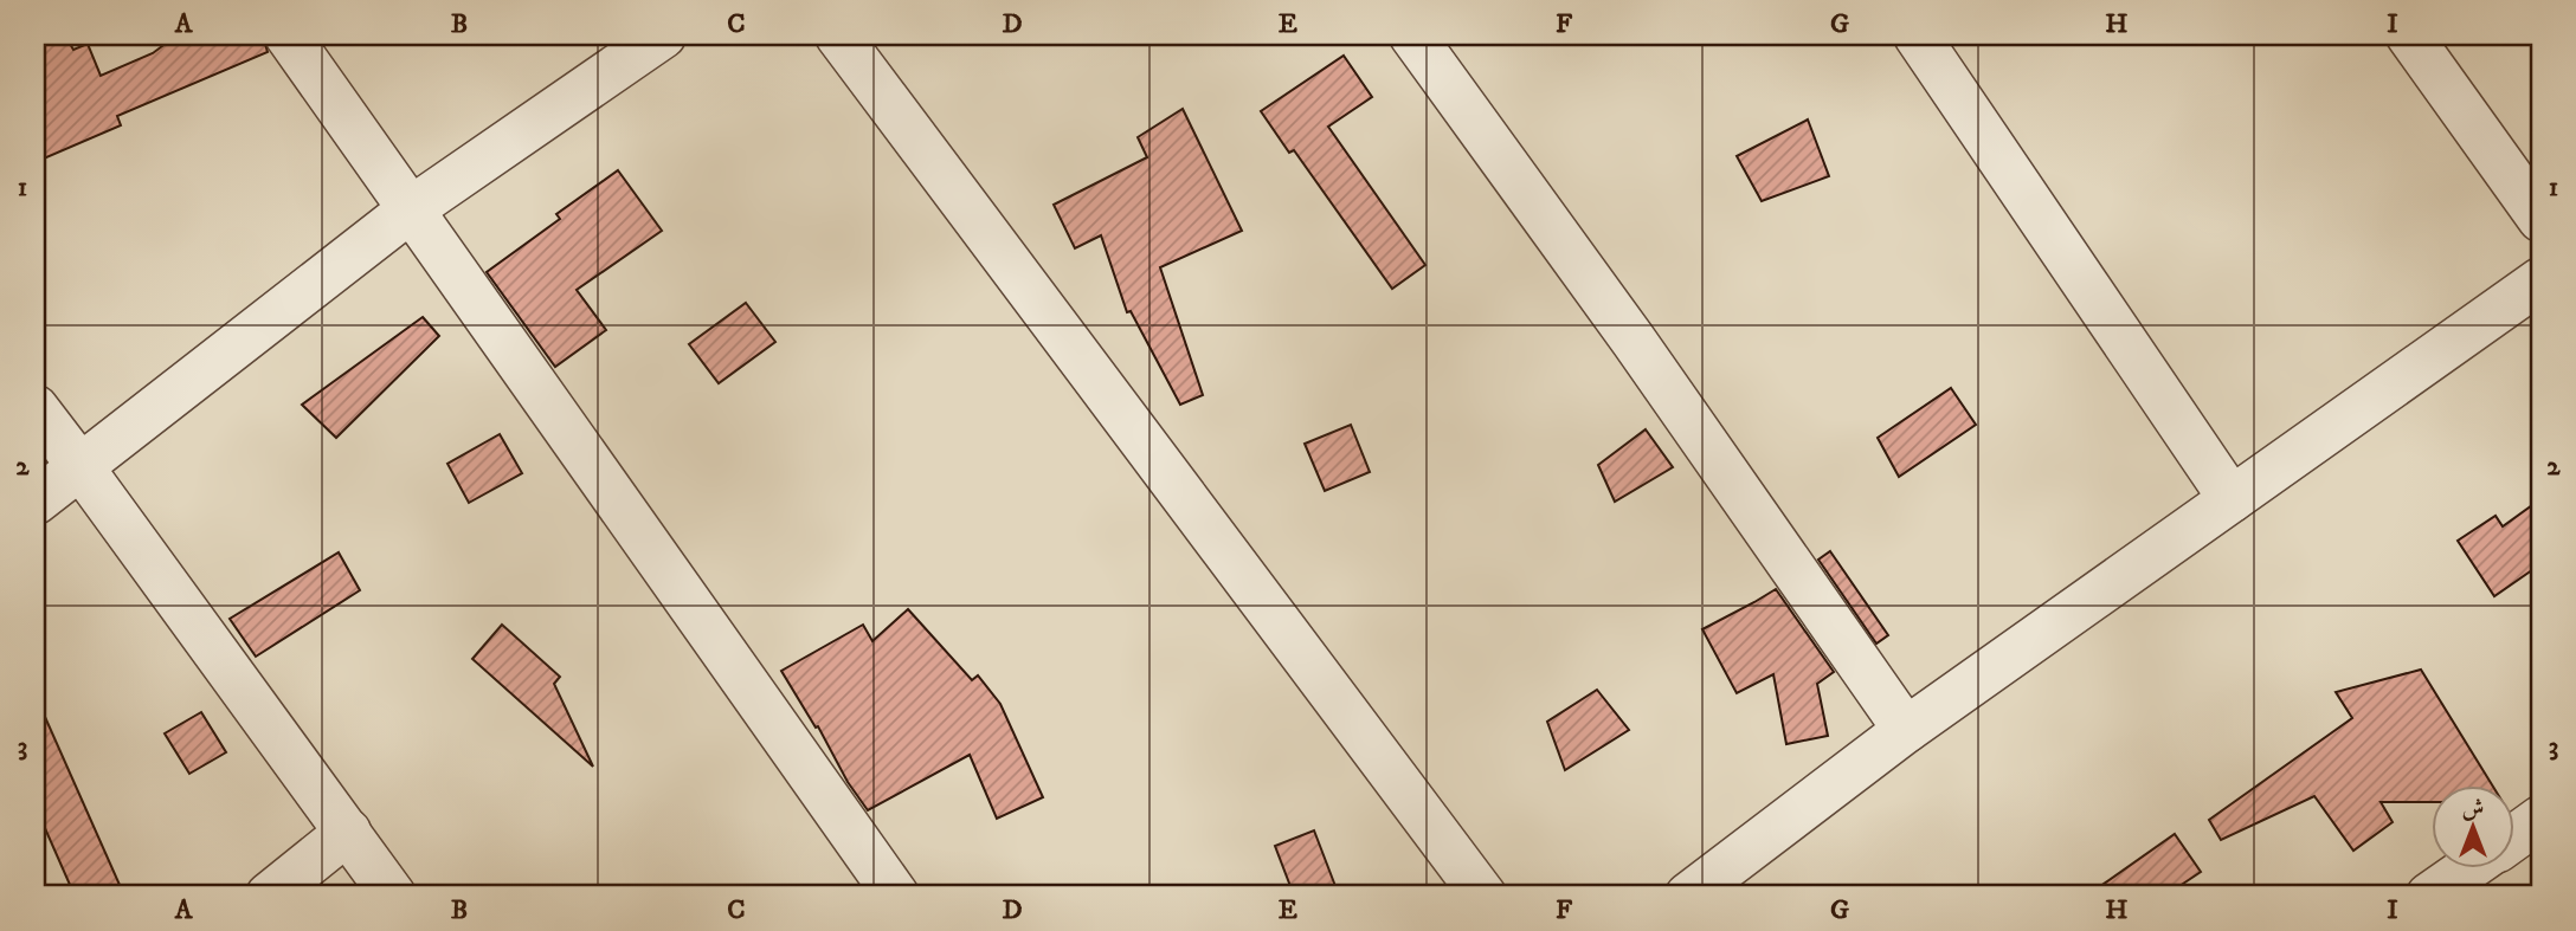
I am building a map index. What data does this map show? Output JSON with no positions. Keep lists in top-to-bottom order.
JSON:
{
  "north": "top",
  "grid": {
    "columns": [
      "A",
      "B",
      "C",
      "D",
      "E",
      "F",
      "G",
      "H",
      "I"
    ],
    "rows": ["1", "2", "3"]
  }
}
